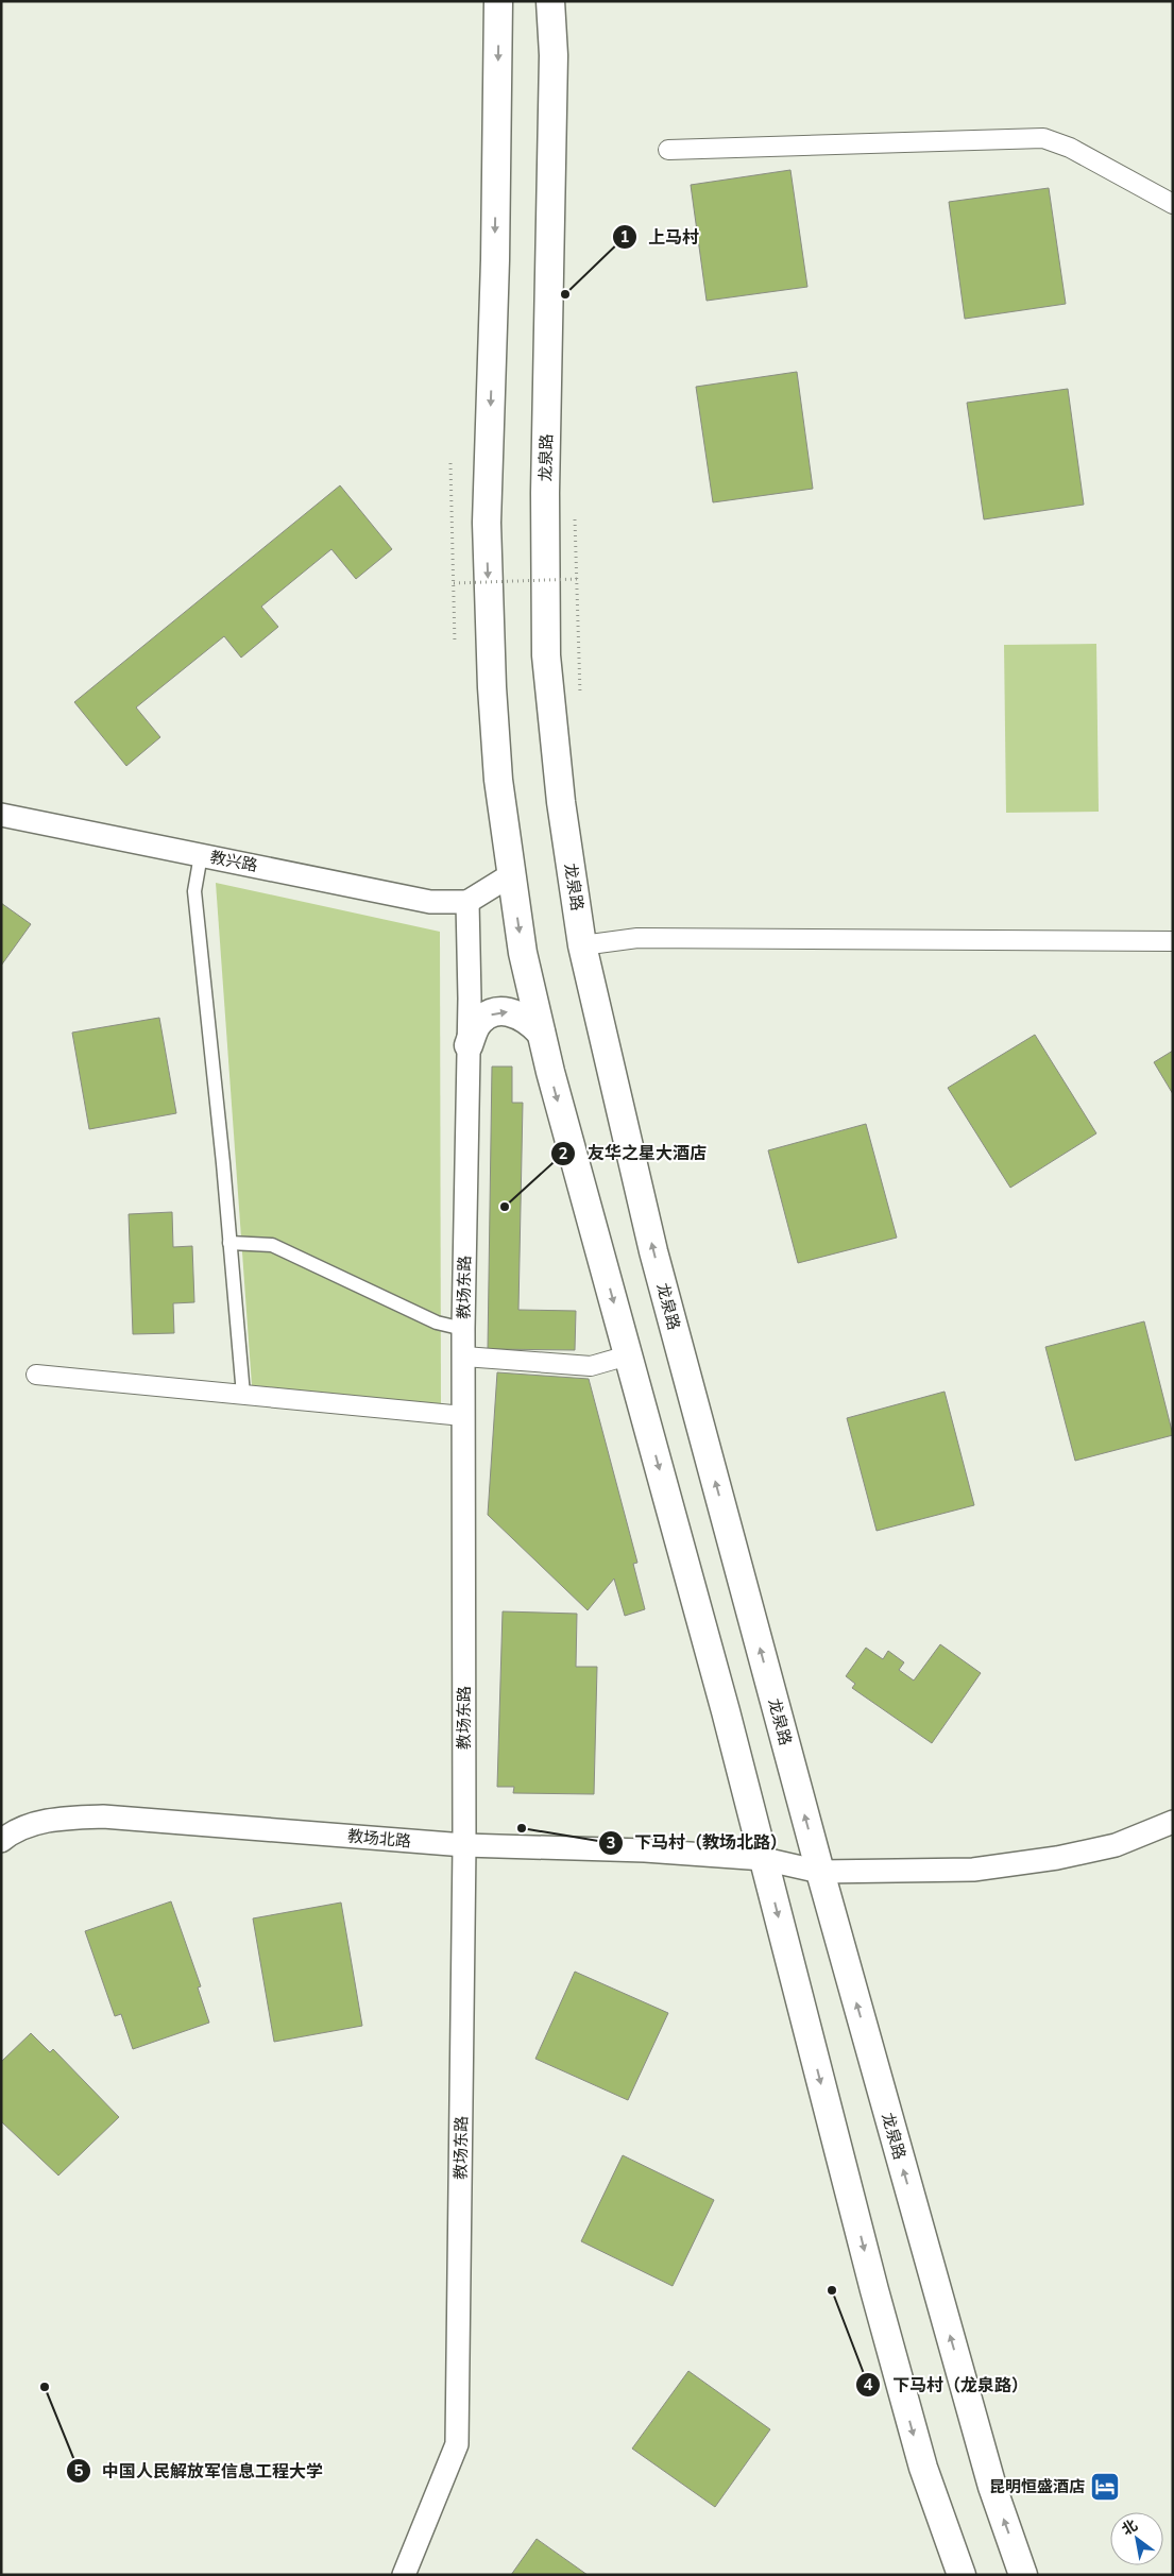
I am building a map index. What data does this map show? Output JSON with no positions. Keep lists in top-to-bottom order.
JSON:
{
  "streets": {
    "main road": ["龙泉路"],
    "street": ["教兴路", "教场东路", "教场北路"]
  },
  "crossings": [
    ["龙泉路", "教场北路"],
    ["教兴路", "教场东路"],
    ["教场东路", "教场北路"]
  ],
  "places": {
    "other": [
      "上马村",
      "友华之星大酒店",
      "下马村（教场北路）",
      "下马村（龙泉路）",
      "中国人民解放军信息工程大学"
    ],
    "hotel": ["昆明恒盛酒店"]
  },
  "north": "top left"
}
